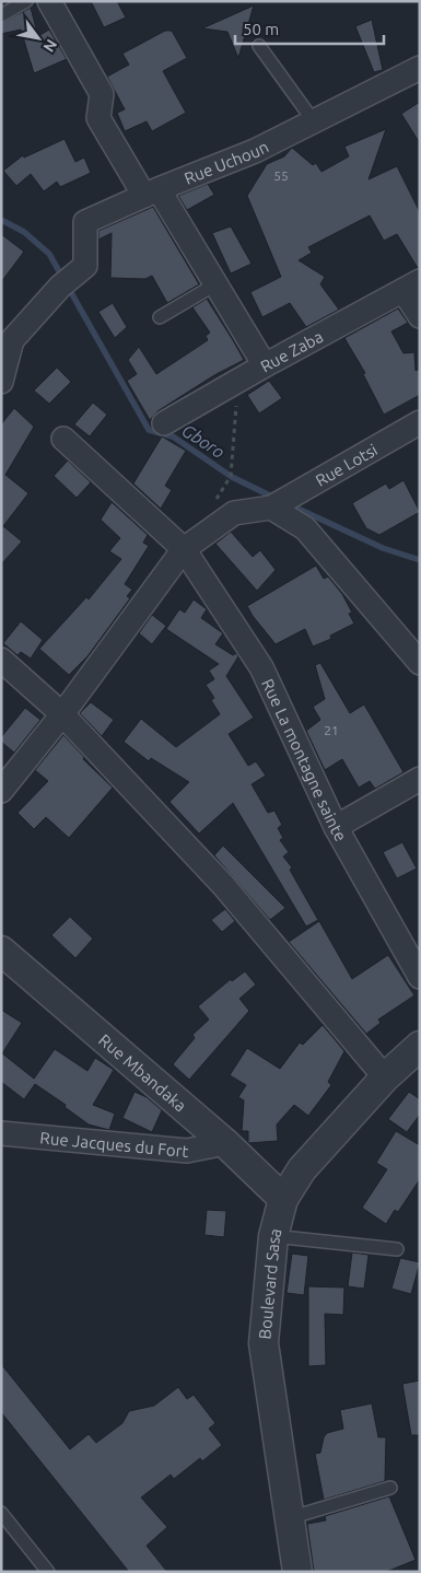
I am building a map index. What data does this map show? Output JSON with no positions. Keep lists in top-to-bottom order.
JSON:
{
  "streets": {
    "street": [
      "Rue Uchoun",
      "Rue Zaba",
      "Rue Lotsi",
      "Rue La montagne sainte",
      "Rue Mbandaka",
      "Rue Jacques du Fort",
      "Boulevard Sasa"
    ]
  },
  "crossings": [
    ["Rue Mbandaka", "Rue Jacques du Fort"],
    ["Rue Mbandaka", "Boulevard Sasa"]
  ],
  "water": ["Gboro"],
  "house_numbers": ["55", "21"],
  "scale_bar": "50 m",
  "north": "bottom right"
}
